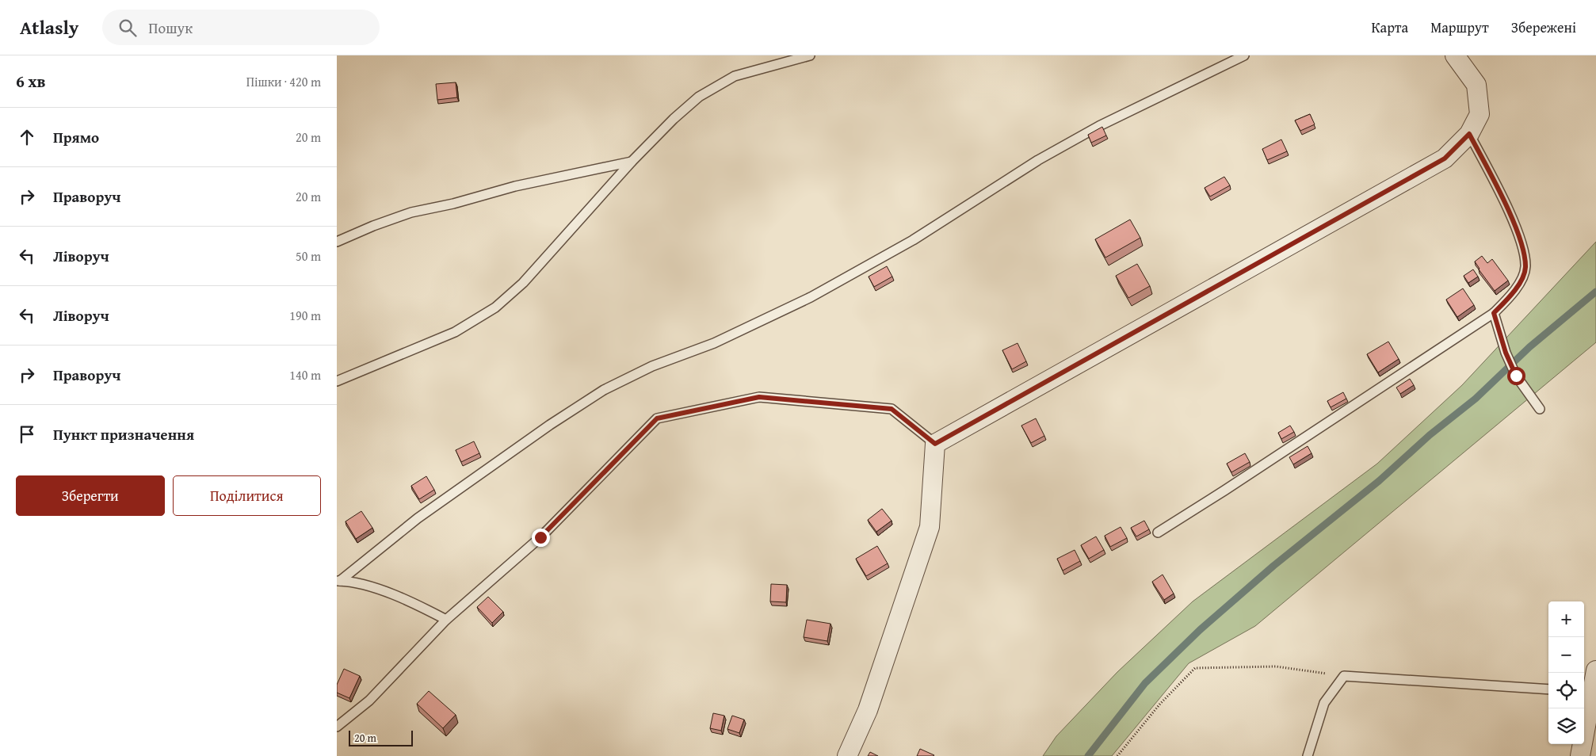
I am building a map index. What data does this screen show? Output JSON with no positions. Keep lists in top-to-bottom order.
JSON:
{
  "scale_bar": "20 m",
  "page": {
    "header": "Atlasly",
    "search": "Пошук",
    "nav": ["Карта", "Маршрут", "Збережені"],
    "heading": ["6 хв", "Пішки · 420 m"],
    "list": [
      ["Прямо", "20 m"],
      ["Праворуч", "20 m"],
      ["Ліворуч", "50 m"],
      ["Ліворуч", "190 m"],
      ["Праворуч", "140 m"],
      "Пункт призначення"
    ],
    "buttons": ["Зберегти", "Поділитися"],
    "map_buttons": ["+", "−"],
    "scale": "20 m"
  }
}
